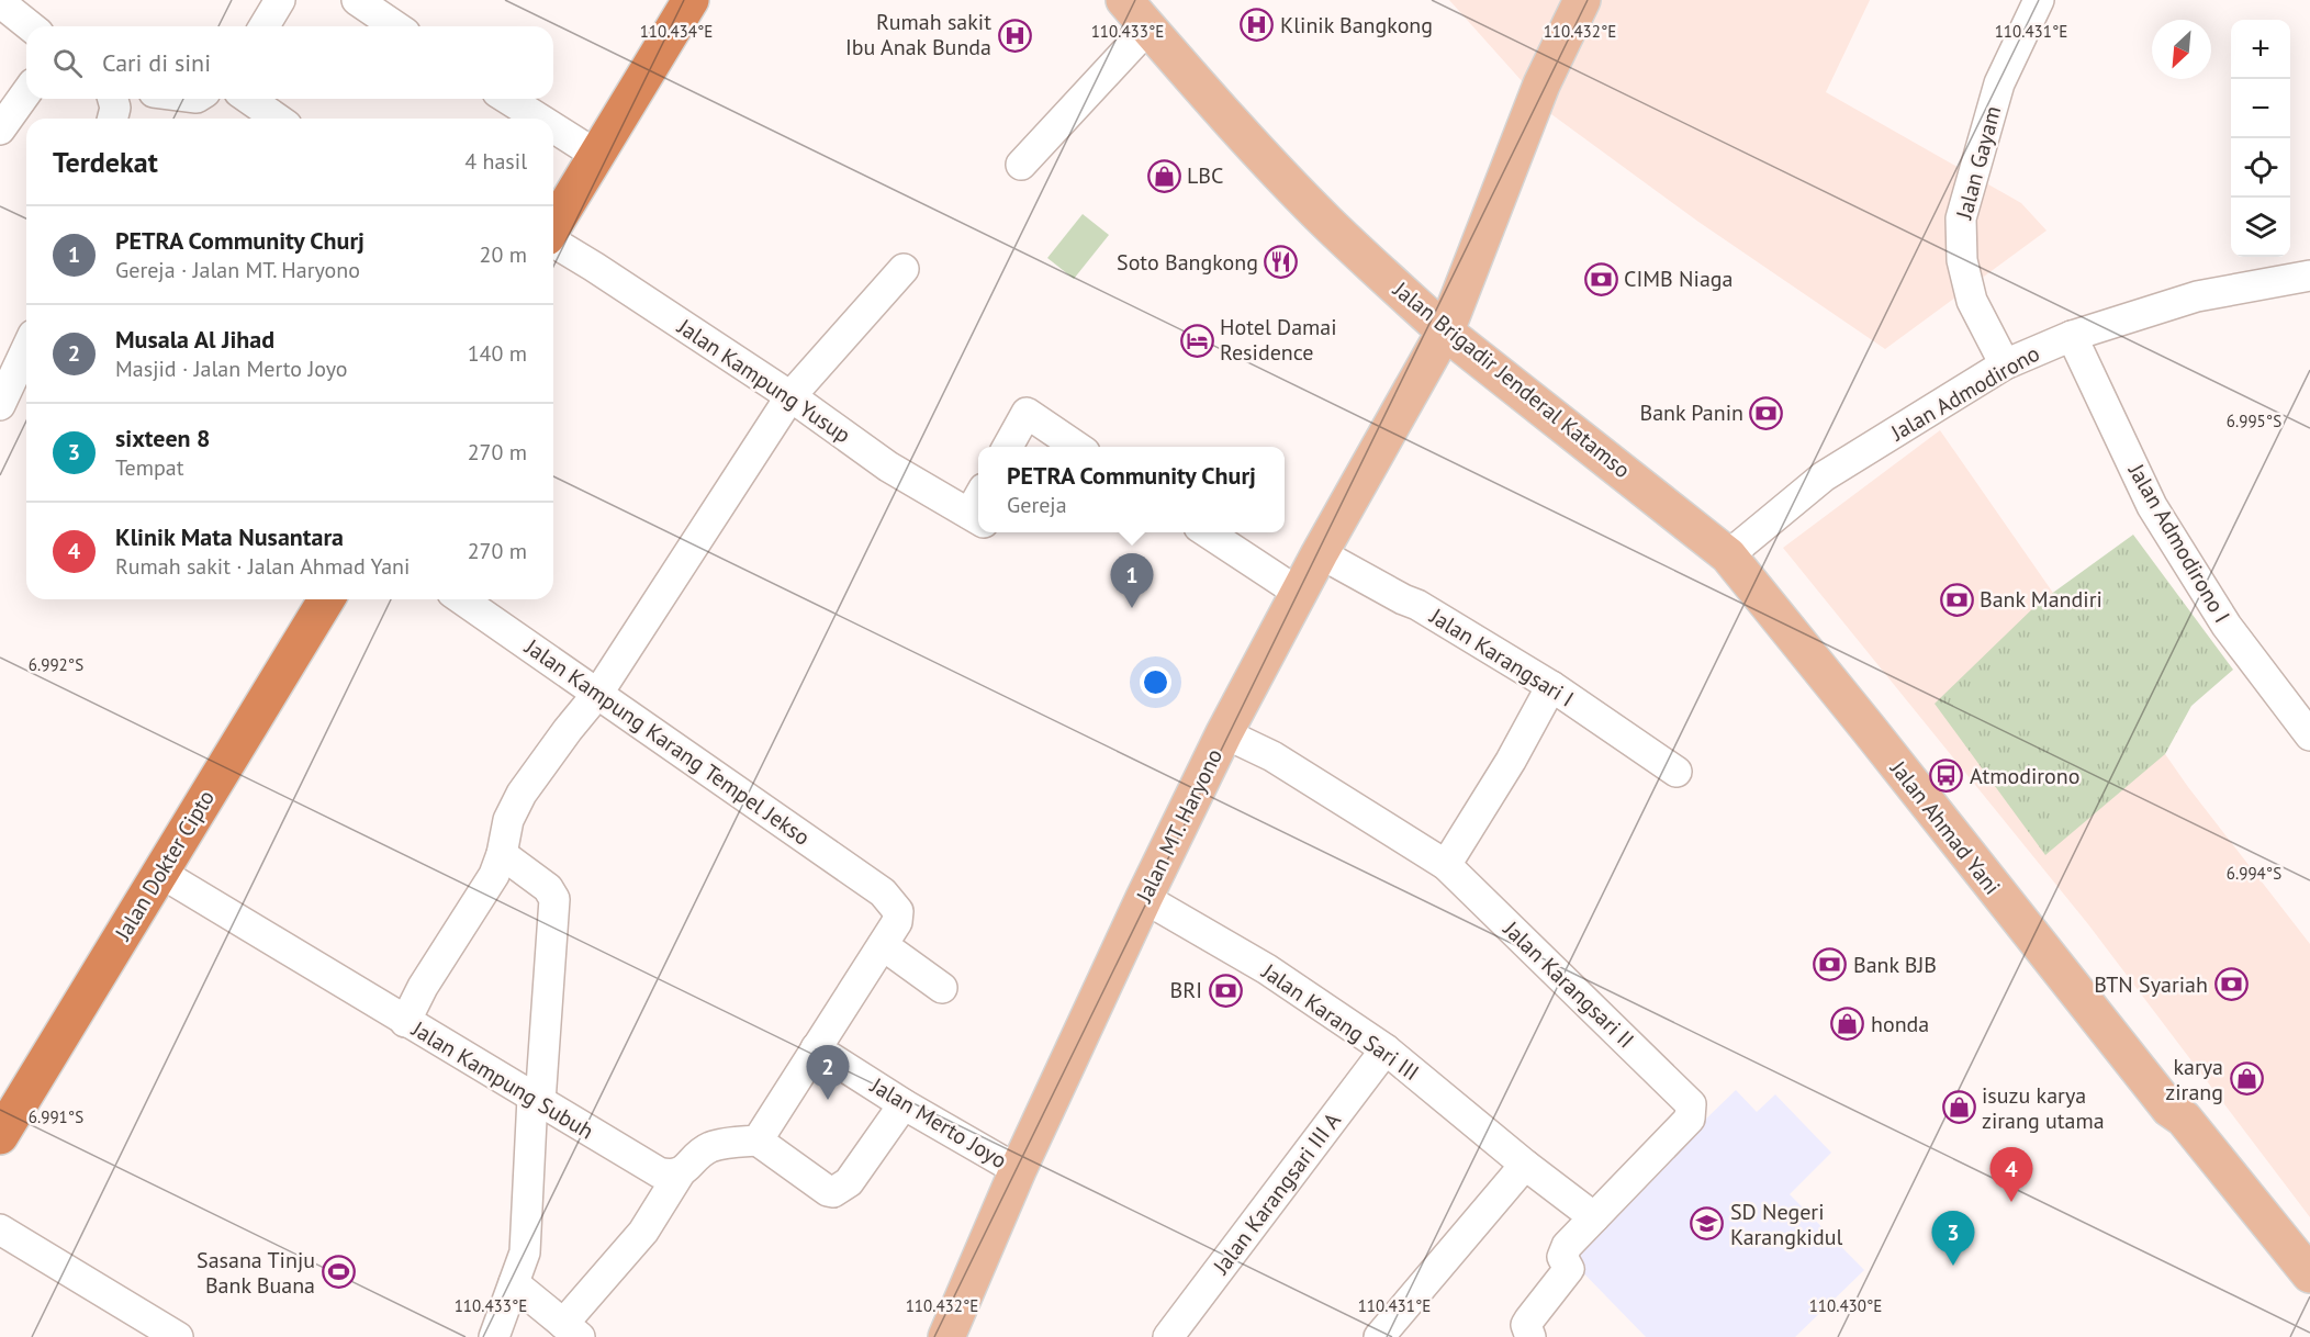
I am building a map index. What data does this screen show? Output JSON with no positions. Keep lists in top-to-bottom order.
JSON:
{
  "streets": {
    "highway": ["Jalan Dokter Cipto"],
    "main road": ["Jalan Brigadir Jenderal Katamso", "Jalan MT. Haryono", "Jalan Ahmad Yani"],
    "street": [
      "Jalan Gayam",
      "Jalan Kampung Yusup",
      "Jalan Admodirono",
      "Jalan Admodirono I",
      "Jalan Karangsari I",
      "Jalan Kampung Karang Tempel Jekso",
      "Jalan Karangsari II",
      "Jalan Karang Sari III",
      "Jalan Kampung Subuh",
      "Jalan Merto Joyo",
      "Jalan Karangsari III A"
    ]
  },
  "crossings": [
    ["Jalan Gayam", "Jalan Admodirono"],
    ["Jalan Brigadir Jenderal Katamso", "Jalan Admodirono"],
    ["Jalan Brigadir Jenderal Katamso", "Jalan MT. Haryono"],
    ["Jalan Brigadir Jenderal Katamso", "Jalan Ahmad Yani"],
    ["Jalan Admodirono", "Jalan Admodirono I"],
    ["Jalan Admodirono", "Jalan Ahmad Yani"],
    ["Jalan Karangsari I", "Jalan MT. Haryono"],
    ["Jalan MT. Haryono", "Jalan Karangsari II"],
    ["Jalan MT. Haryono", "Jalan Karang Sari III"],
    ["Jalan MT. Haryono", "Jalan Merto Joyo"],
    ["Jalan Dokter Cipto", "Jalan Kampung Subuh"],
    ["Jalan Karangsari II", "Jalan Karang Sari III"],
    ["Jalan Karang Sari III", "Jalan Karangsari III A"]
  ],
  "places": {
    "hospital": ["Klinik Bangkong", "Rumah sakit Ibu Anak Bunda"],
    "shop": [
      "LBC",
      "honda",
      "karya zirang",
      "isuzu karya zirang utama"
    ],
    "restaurant": ["Soto Bangkong"],
    "bank": [
      "CIMB Niaga",
      "Bank Panin",
      "Bank Mandiri",
      "Bank BJB",
      "BTN Syariah",
      "BRI"
    ],
    "hotel": ["Hotel Damai Residence"],
    "bus stop": ["Atmodirono"],
    "school or university": ["SD Negeri Karangkidul"],
    "sports": ["Sasana Tinju Bank Buana"]
  },
  "north": "bottom left",
  "page": {
    "map_buttons": ["+", "−"],
    "search": "Cari di sini",
    "heading": ["Terdekat", "4 hasil"],
    "list": [
      {
        "mark": "1",
        "name": "PETRA Community Churj",
        "note": "Gereja · Jalan MT. Haryono",
        "value": "20 m"
      },
      {
        "mark": "2",
        "name": "Musala Al Jihad",
        "note": "Masjid · Jalan Merto Joyo",
        "value": "140 m"
      },
      {
        "mark": "3",
        "name": "sixteen 8",
        "note": "Tempat",
        "value": "270 m"
      },
      {
        "mark": "4",
        "name": "Klinik Mata Nusantara",
        "note": "Rumah sakit · Jalan Ahmad Yani",
        "value": "270 m"
      }
    ],
    "popup": ["PETRA Community Churj", "Gereja"],
    "pins": [
      "1",
      "2",
      "4",
      "3"
    ]
  },
  "coordinates": [
    "110.434°E",
    "110.433°E",
    "110.432°E",
    "110.431°E",
    "6.995°S",
    "6.992°S",
    "6.994°S",
    "6.991°S",
    "110.430°E"
  ]
}
